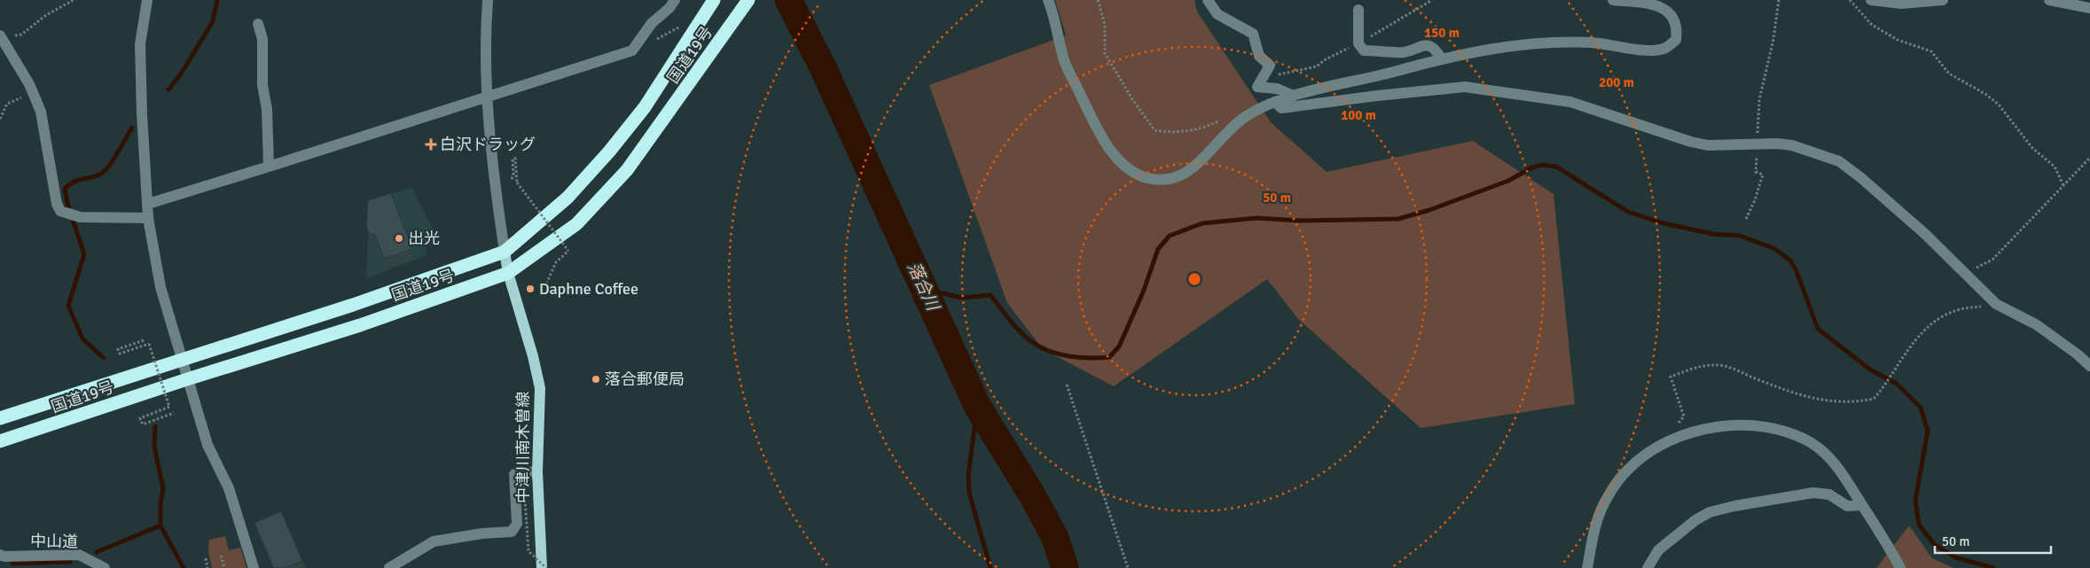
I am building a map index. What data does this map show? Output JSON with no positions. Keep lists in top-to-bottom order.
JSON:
{
  "streets": {
    "highway": ["国道19号"],
    "main road": ["中津川南木曽線"],
    "street": ["中山道"]
  },
  "crossings": [
    ["国道19号", "中津川南木曽線"]
  ],
  "water": ["落合川"],
  "places": {
    "health": ["白沢ドラッグ"],
    "other": ["出光", "Daphne Coffee", "落合郵便局"]
  },
  "scale_bar": "50 m",
  "rings": [
    "150 m",
    "200 m",
    "100 m",
    "50 m"
  ]
}
